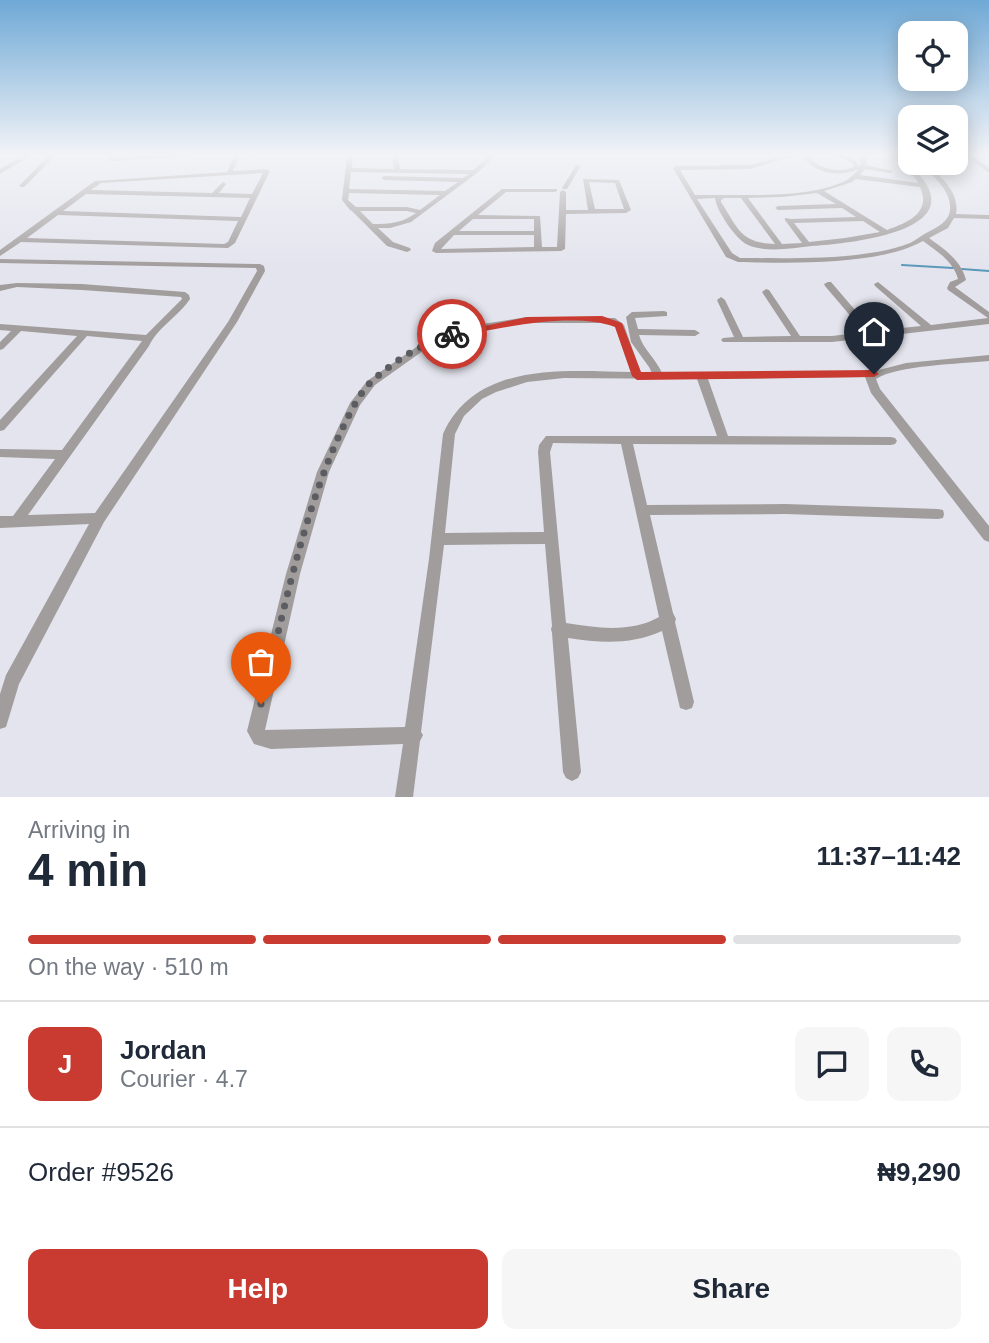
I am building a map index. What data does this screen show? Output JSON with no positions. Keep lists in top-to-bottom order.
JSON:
{
  "page": {
    "heading": ["4 min", "Arriving in", "11:37–11:42"],
    "panel": [
      "Jordan",
      "Courier · 4.7",
      "Order #9526",
      "₦9,290"
    ],
    "bar": "On the way · 510 m",
    "round": "J",
    "buttons": ["Help", "Share"]
  }
}
